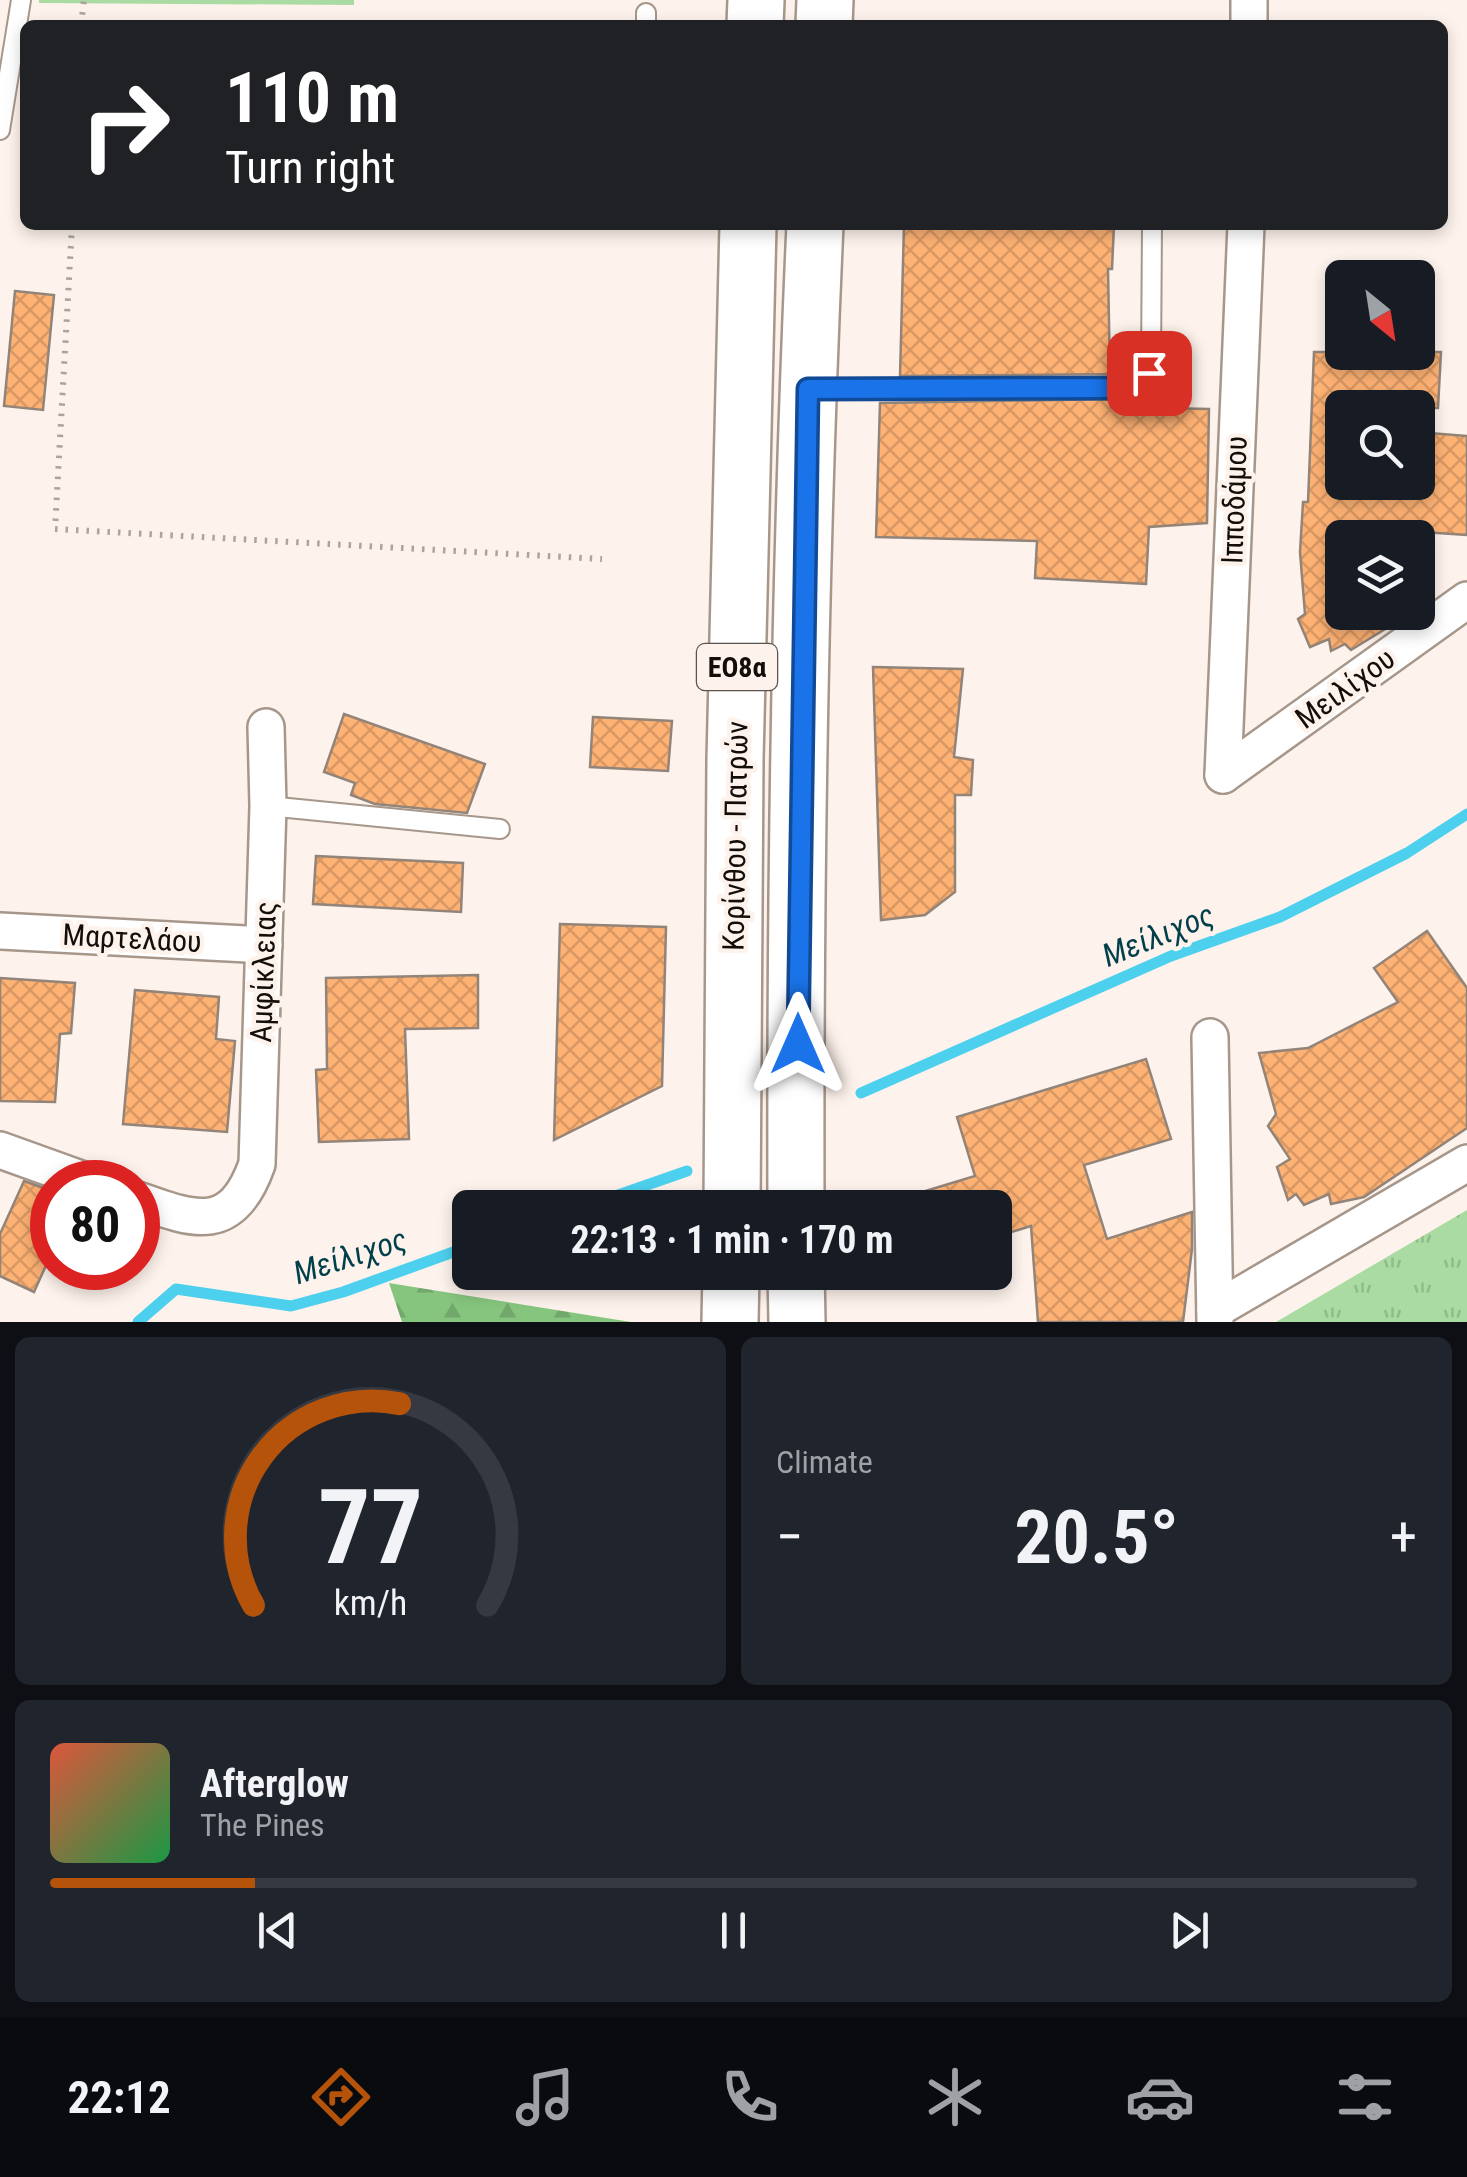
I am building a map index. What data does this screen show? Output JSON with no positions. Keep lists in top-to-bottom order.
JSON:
{
  "streets": {
    "highway": ["ΕΟ8α", "Κορίνθου - Πατρών"],
    "street": [
      "Ιπποδάμου",
      "Μειλίχου",
      "Μαρτελάου",
      "Αμφίκλειας"
    ]
  },
  "crossings": [
    ["Ιπποδάμου", "Μειλίχου"],
    ["Μαρτελάου", "Αμφίκλειας"]
  ],
  "water": ["Μείλιχος"],
  "north": "bottom right",
  "page": {
    "turn": ["110 m", "Turn right"],
    "limit": "80",
    "trip": "22:13 · 1 min · 170 m",
    "tile": "Climate",
    "heat": ["−", "20.5°", "+"],
    "song": ["Afterglow", "The Pines"],
    "tabs": "22:12",
    "gauge": ["77", "km/h"]
  }
}
